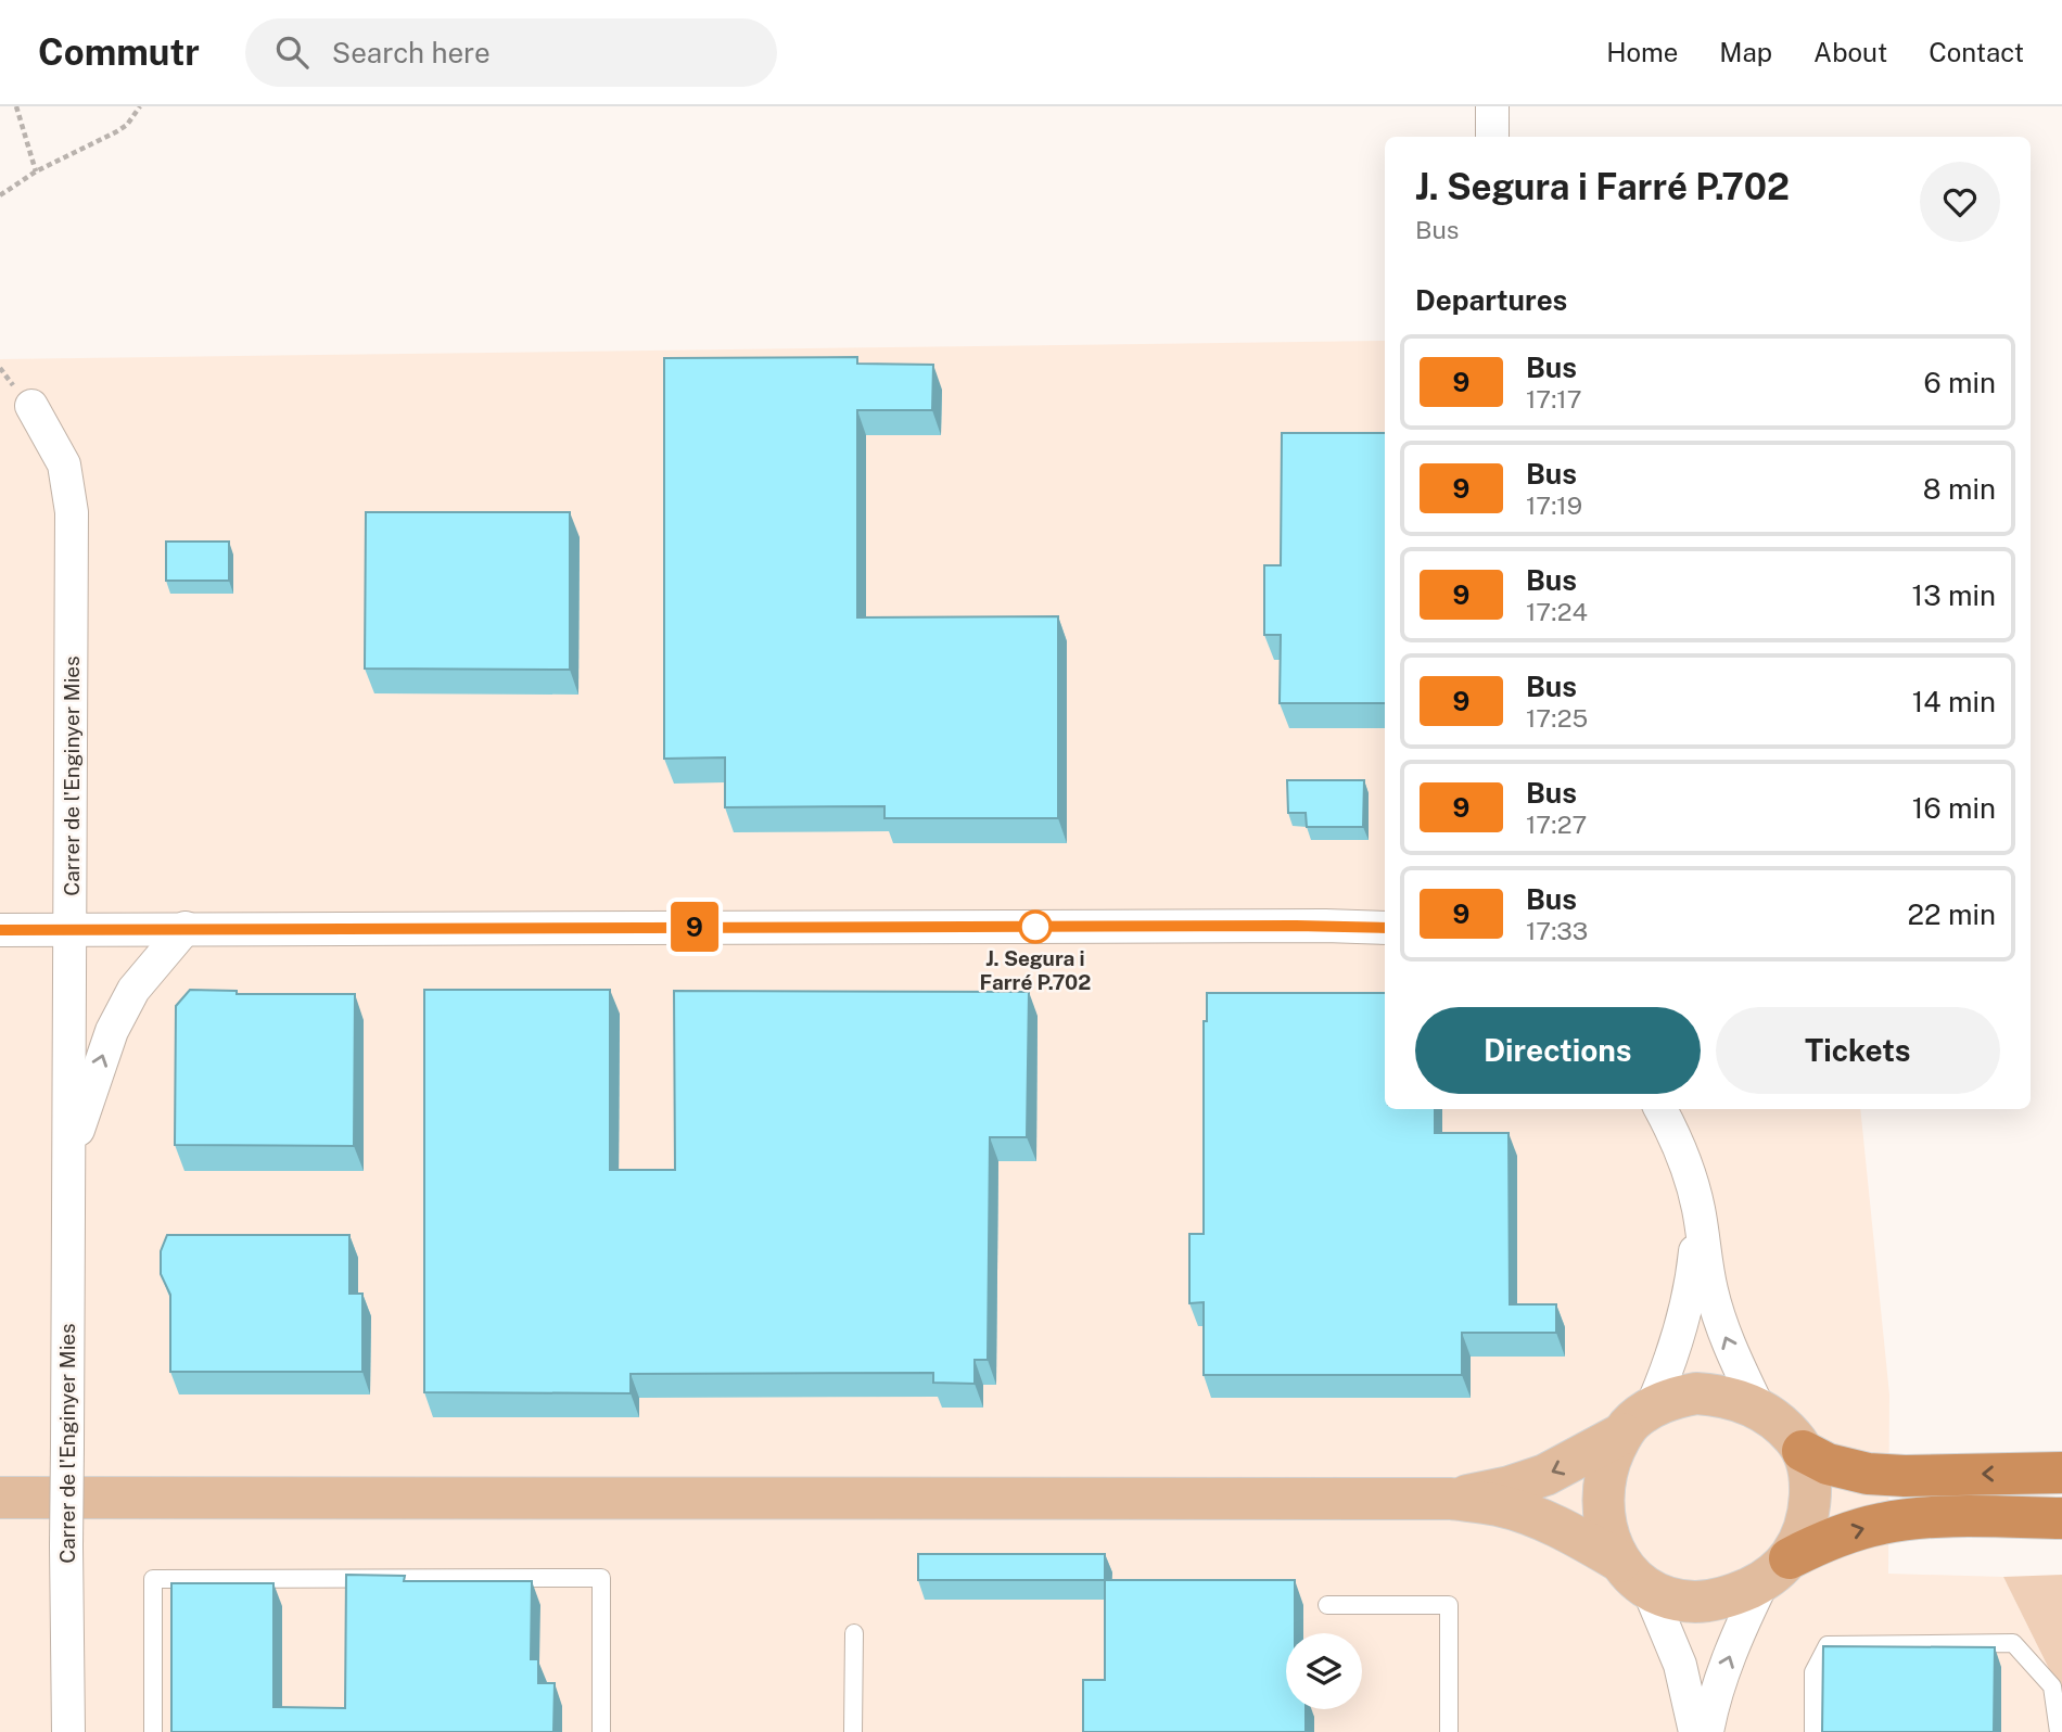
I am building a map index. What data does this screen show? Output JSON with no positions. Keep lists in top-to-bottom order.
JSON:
{
  "streets": {
    "street": ["Carrer de l'Enginyer Mies"]
  },
  "places": ["J. Segura i Farré P.702"],
  "lines": ["bus line 9"],
  "page": {
    "header": "Commutr",
    "search": "Search here",
    "nav": [
      "Home",
      "Map",
      "About",
      "Contact"
    ],
    "on_map": "9",
    "heading": [
      ["J. Segura i Farré P.702", "Bus"],
      "Departures"
    ],
    "list": [
      {
        "mark": "9",
        "name": "Bus",
        "note": "17:17",
        "value": "6 min"
      },
      {
        "mark": "9",
        "name": "Bus",
        "note": "17:19",
        "value": "8 min"
      },
      {
        "mark": "9",
        "name": "Bus",
        "note": "17:24",
        "value": "13 min"
      },
      {
        "mark": "9",
        "name": "Bus",
        "note": "17:25",
        "value": "14 min"
      },
      {
        "mark": "9",
        "name": "Bus",
        "note": "17:27",
        "value": "16 min"
      },
      {
        "mark": "9",
        "name": "Bus",
        "note": "17:33",
        "value": "22 min"
      }
    ],
    "buttons": ["Directions", "Tickets"]
  }
}
